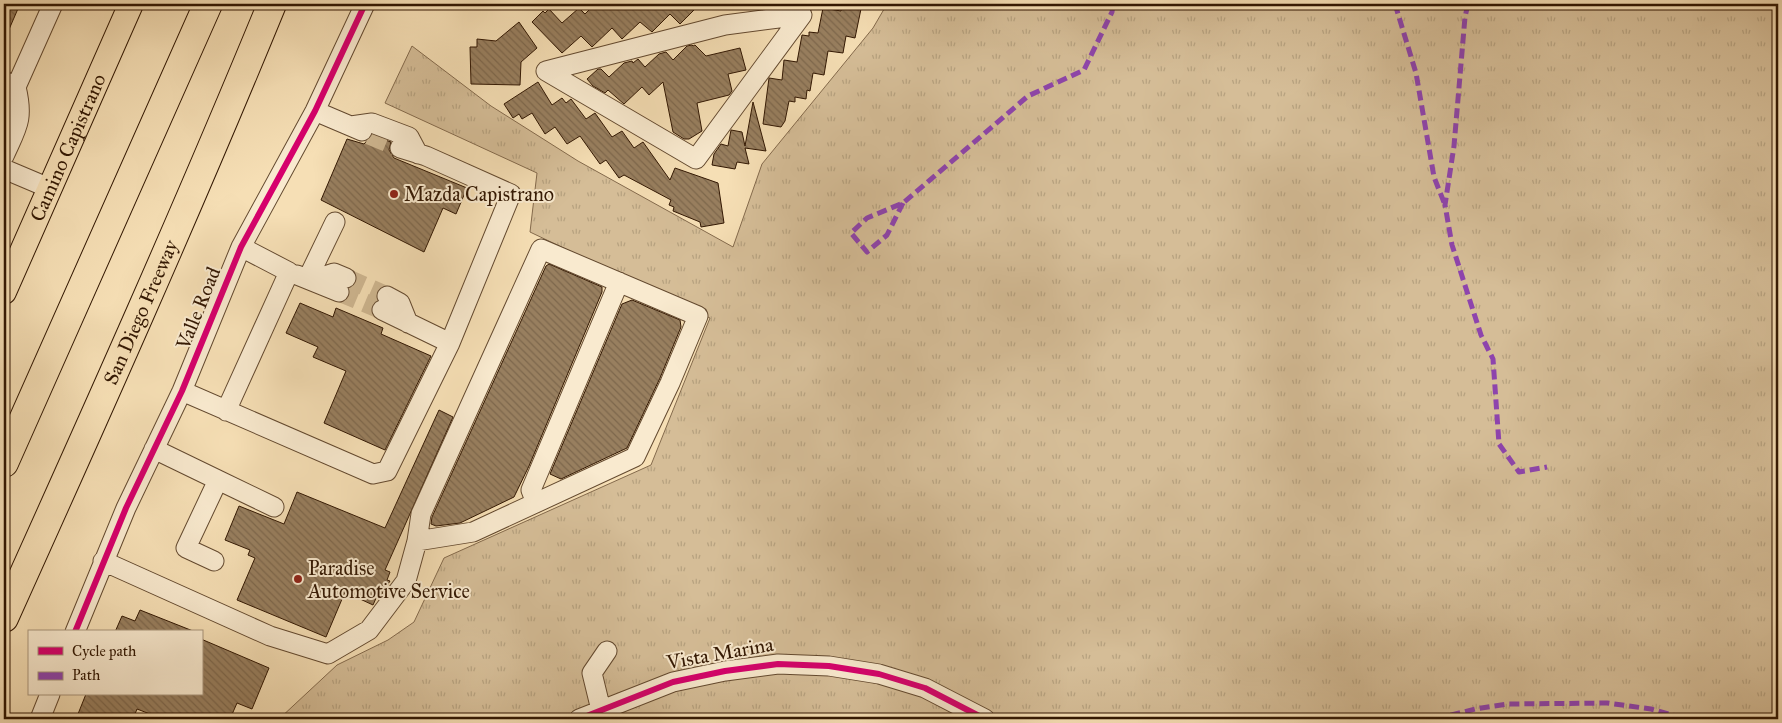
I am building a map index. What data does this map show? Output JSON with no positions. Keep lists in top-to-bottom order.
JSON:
{
  "streets": {
    "highway": ["San Diego Freeway"],
    "main road": ["Camino Capistrano"],
    "street": ["Valle Road", "Vista Marina"]
  },
  "places": ["Mazda Capistrano", "Paradise Automotive Service"],
  "legend": ["Cycle path", "Path"]
}
